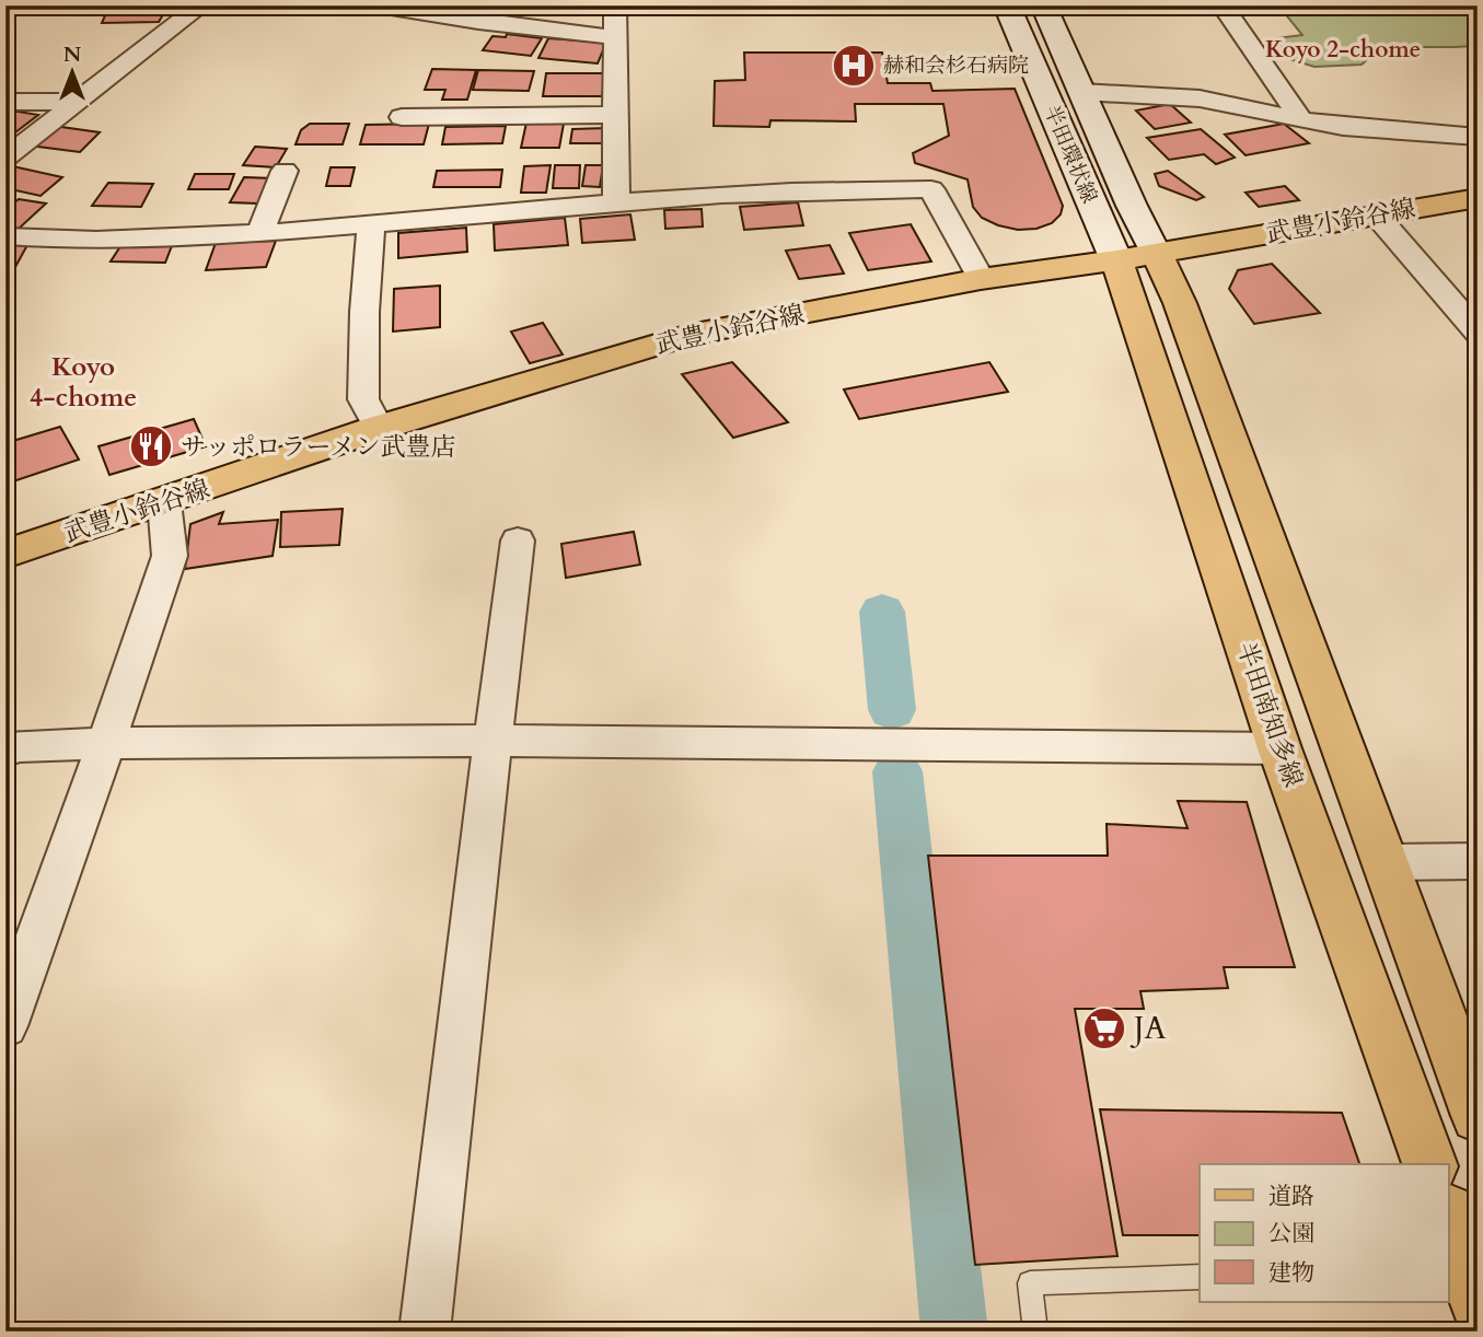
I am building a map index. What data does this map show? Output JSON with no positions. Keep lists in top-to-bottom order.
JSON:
{
  "streets": {
    "main road": ["半田環状線", "武豊小鈴谷線", "半田南知多線"]
  },
  "crossings": [
    ["半田環状線", "武豊小鈴谷線"],
    ["半田環状線", "半田南知多線"],
    ["武豊小鈴谷線", "半田南知多線"]
  ],
  "districts": ["Koyo 2-chome", "Koyo 4-chome"],
  "places": {
    "hospital": ["赫和会杉石病院"],
    "restaurant": ["サッポロラーメン武豊店"],
    "supermarket": ["JA"]
  },
  "legend": ["道路", "公園", "建物"],
  "north": "top"
}
